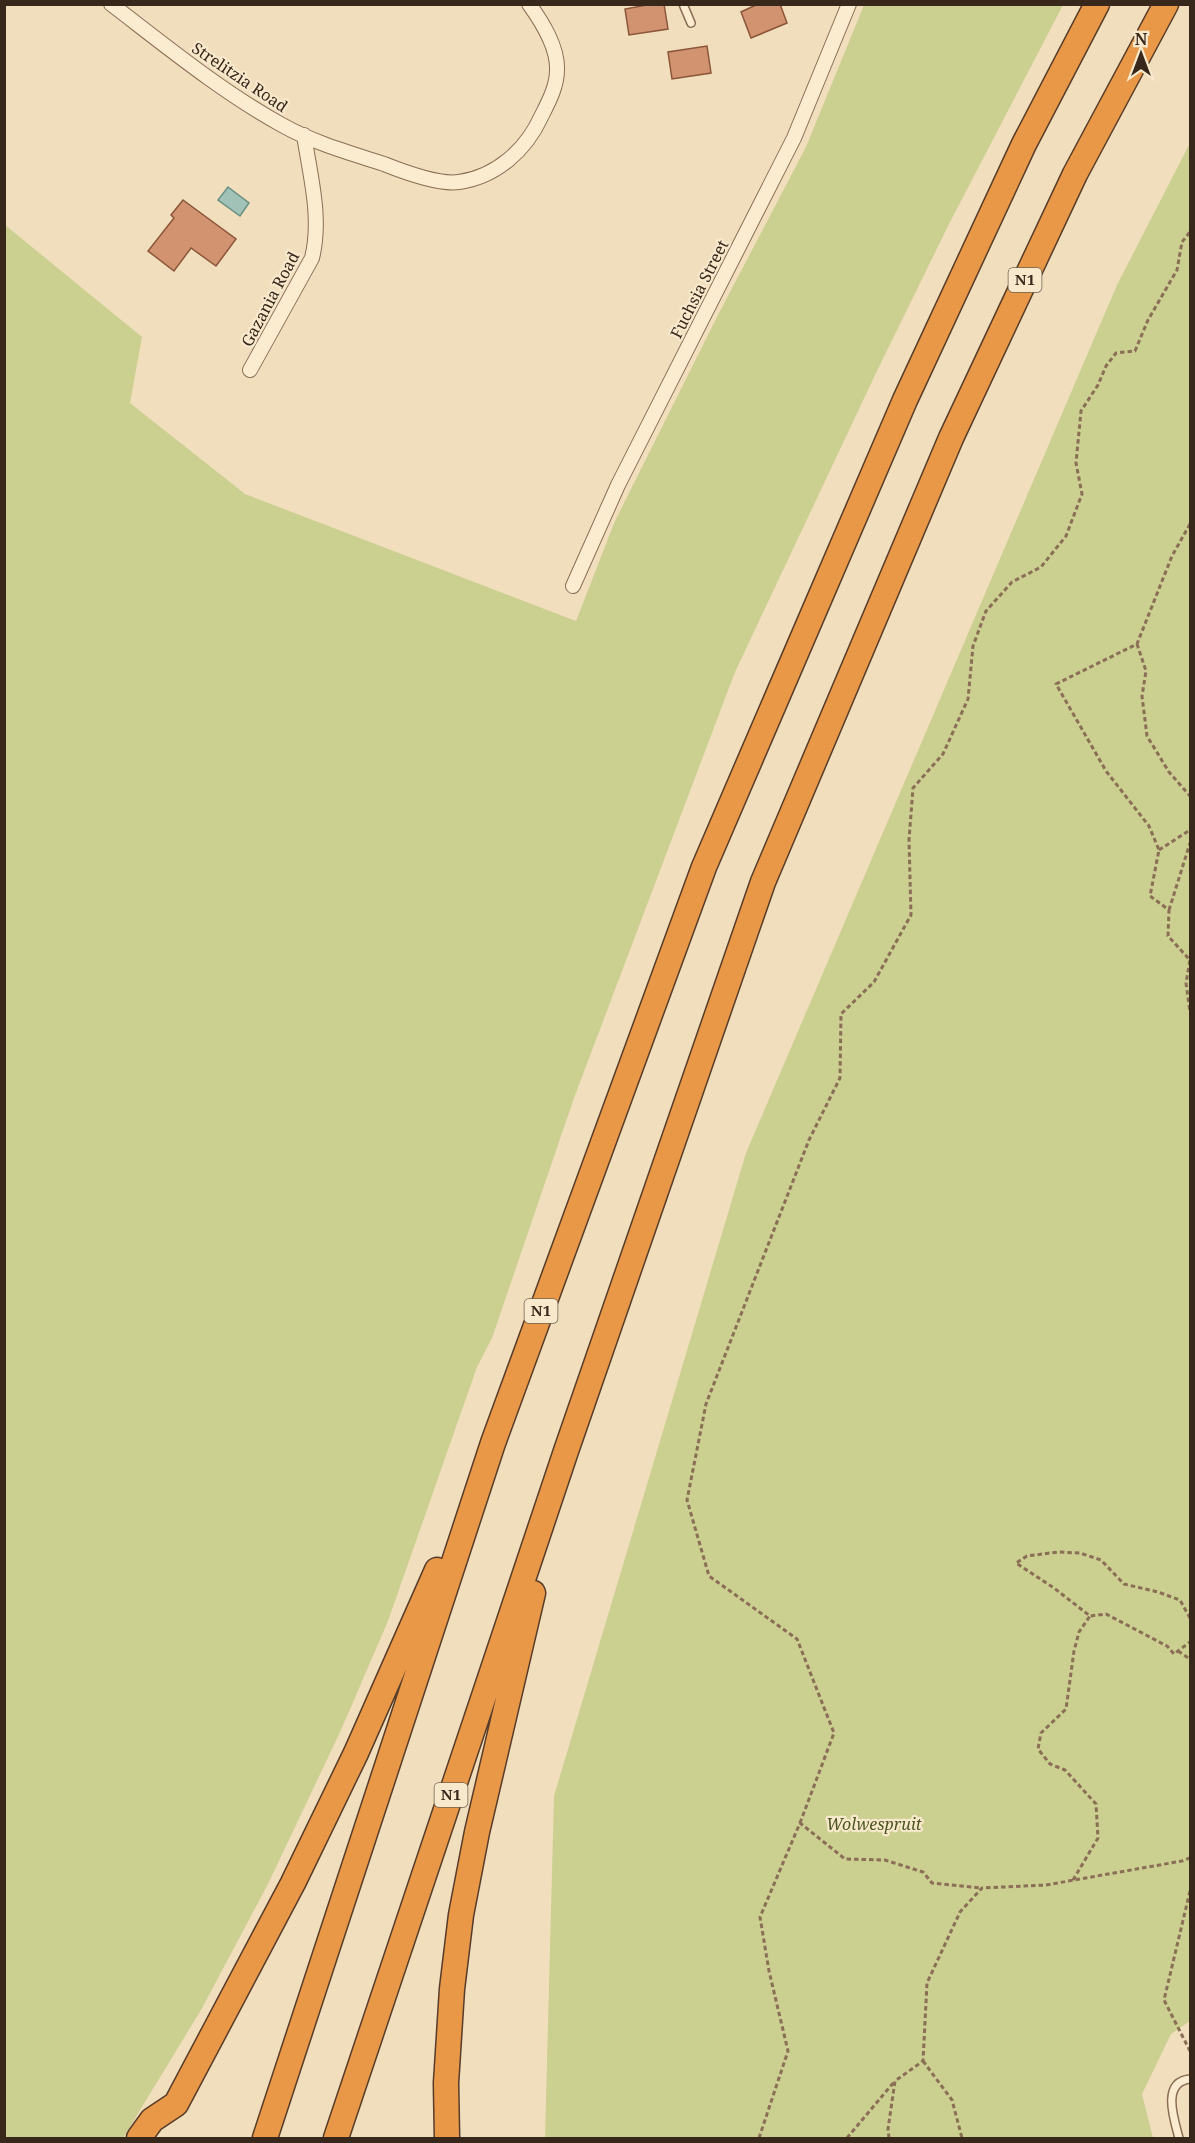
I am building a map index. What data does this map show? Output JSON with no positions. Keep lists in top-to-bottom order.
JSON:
{
  "streets": {
    "highway": ["N1"],
    "street": ["Strelitzia Road", "Fuchsia Street", "Gazania Road"]
  },
  "crossings": [
    ["Strelitzia Road", "Gazania Road"]
  ],
  "parks": ["Wolwespruit"],
  "north": "top"
}
